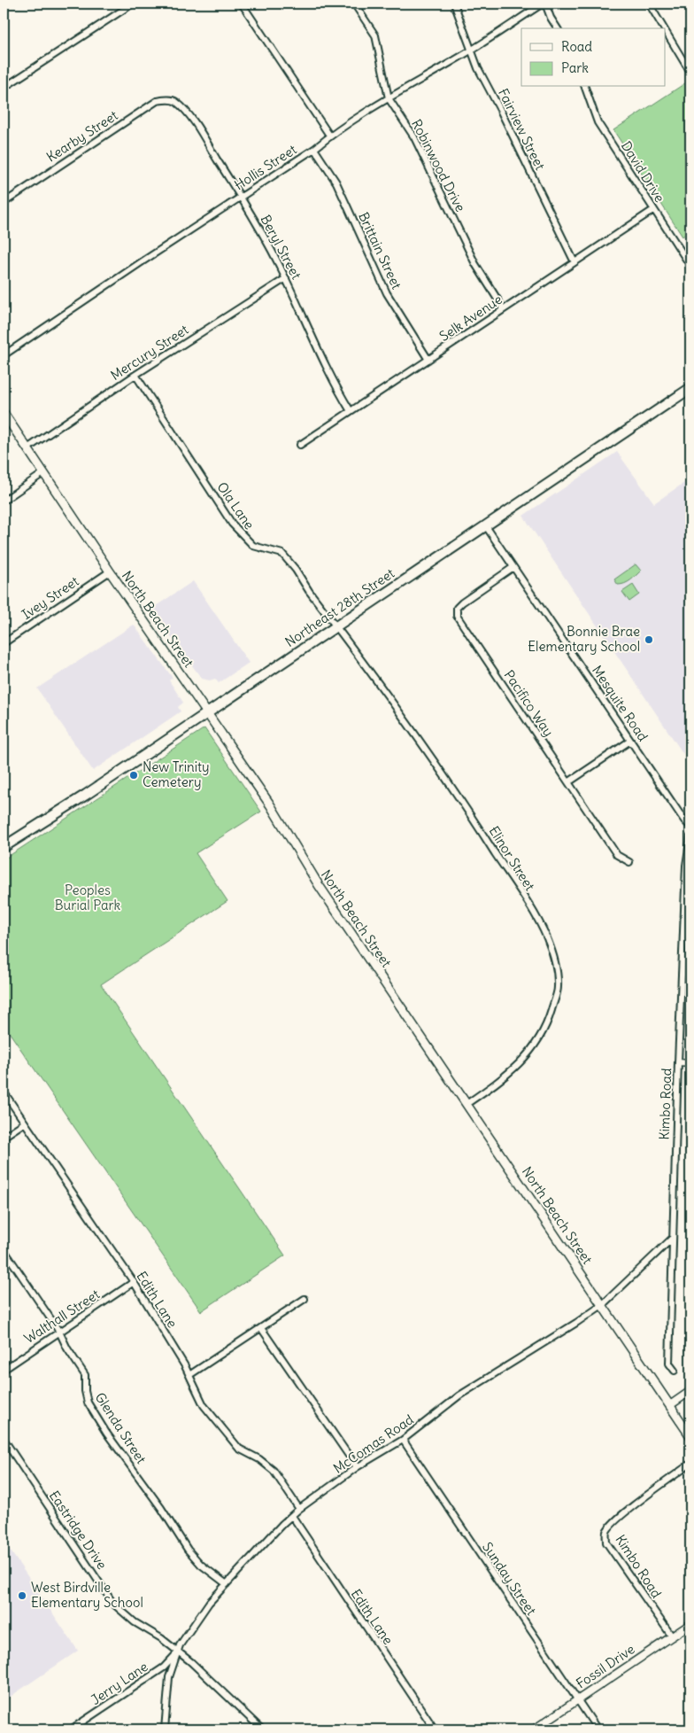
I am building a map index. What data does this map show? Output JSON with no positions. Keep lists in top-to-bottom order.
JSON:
{
  "streets": {
    "main road": ["Northeast 28th Street", "North Beach Street"],
    "street": [
      "Fairview Street",
      "Kearby Street",
      "Robinwood Drive",
      "Hollis Street",
      "David Drive",
      "Beryl Street",
      "Brittain Street",
      "Selk Avenue",
      "Mercury Street",
      "Ola Lane",
      "Ivey Street",
      "Pacifico Way",
      "Mesquite Road",
      "Elinor Street",
      "Kimbo Road",
      "Edith Lane",
      "Walthall Street",
      "Glenda Street",
      "McComas Road",
      "Eastridge Drive",
      "Sunday Street",
      "Fossil Drive",
      "Jerry Lane"
    ]
  },
  "crossings": [
    ["Fairview Street", "Hollis Street"],
    ["Fairview Street", "Selk Avenue"],
    ["Kearby Street", "Beryl Street"],
    ["Robinwood Drive", "Hollis Street"],
    ["Robinwood Drive", "Selk Avenue"],
    ["Hollis Street", "Beryl Street"],
    ["Hollis Street", "Brittain Street"],
    ["David Drive", "Selk Avenue"],
    ["Beryl Street", "Selk Avenue"],
    ["Beryl Street", "Mercury Street"],
    ["Brittain Street", "Selk Avenue"],
    ["Mercury Street", "Ola Lane"],
    ["Mercury Street", "North Beach Street"],
    ["Ola Lane", "Northeast 28th Street"],
    ["Ola Lane", "Elinor Street"],
    ["Ivey Street", "North Beach Street"],
    ["Northeast 28th Street", "North Beach Street"],
    ["Northeast 28th Street", "Mesquite Road"],
    ["Northeast 28th Street", "Elinor Street"],
    ["North Beach Street", "Elinor Street"],
    ["North Beach Street", "McComas Road"],
    ["Pacifico Way", "Mesquite Road"],
    ["Kimbo Road", "McComas Road"],
    ["Kimbo Road", "Fossil Drive"],
    ["Edith Lane", "Walthall Street"],
    ["Edith Lane", "McComas Road"],
    ["Walthall Street", "Glenda Street"],
    ["Glenda Street", "McComas Road"],
    ["McComas Road", "Eastridge Drive"],
    ["McComas Road", "Sunday Street"],
    ["McComas Road", "Jerry Lane"],
    ["Eastridge Drive", "Jerry Lane"],
    ["Sunday Street", "Fossil Drive"]
  ],
  "parks": ["Peoples Burial Park"],
  "places": ["Bonnie Brae Elementary School", "New Trinity Cemetery", "West Birdville Elementary School"],
  "legend": ["Road", "Park"]
}
